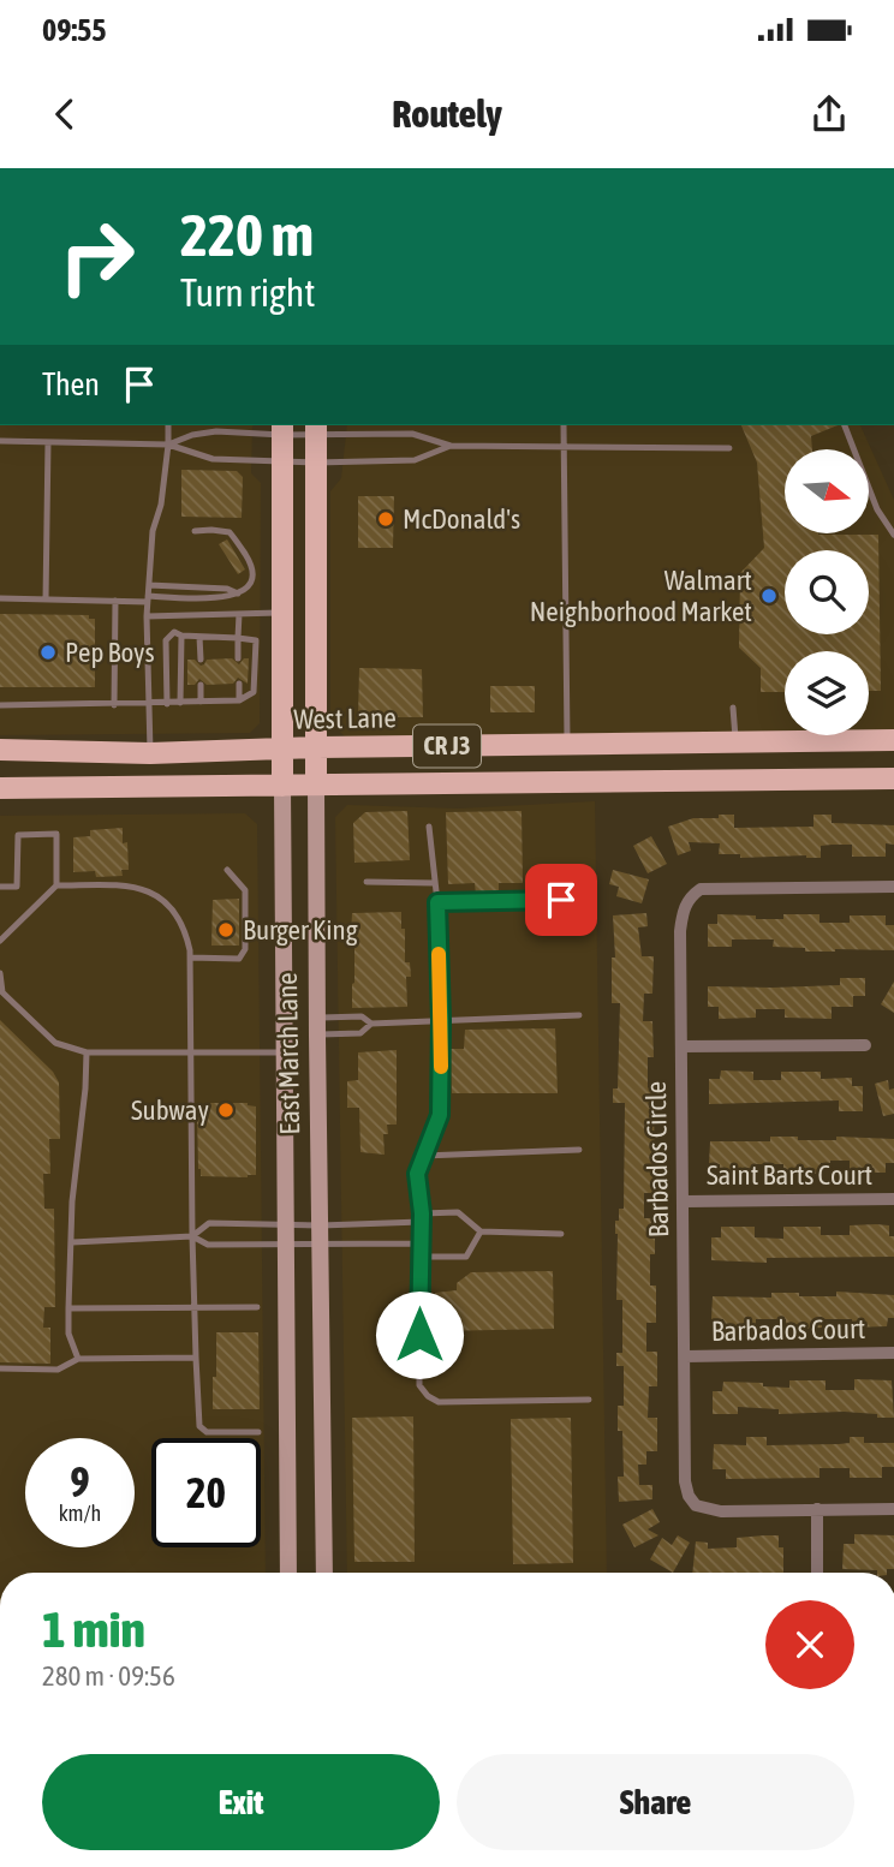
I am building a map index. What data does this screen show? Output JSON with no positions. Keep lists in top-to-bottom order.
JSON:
{
  "streets": {
    "main road": ["West Lane", "CR J3", "East March Lane"],
    "street": ["Barbados Circle", "Saint Barts Court", "Barbados Court"]
  },
  "crossings": [
    ["West Lane", "East March Lane"],
    ["CR J3", "East March Lane"],
    ["Barbados Circle", "Saint Barts Court"],
    ["Barbados Circle", "Barbados Court"]
  ],
  "places": [
    "McDonald's",
    "Walmart Neighborhood Market",
    "Pep Boys",
    "Burger King",
    "Subway"
  ],
  "north": "right",
  "page": {
    "status": "09:55",
    "header": "Routely",
    "turn": ["220 m", "Turn right"],
    "then": "Then",
    "speed": "9 km/h",
    "limit": "20",
    "heading": ["1 min", "280 m · 09:56"],
    "buttons": ["Exit", "Share"]
  }
}
